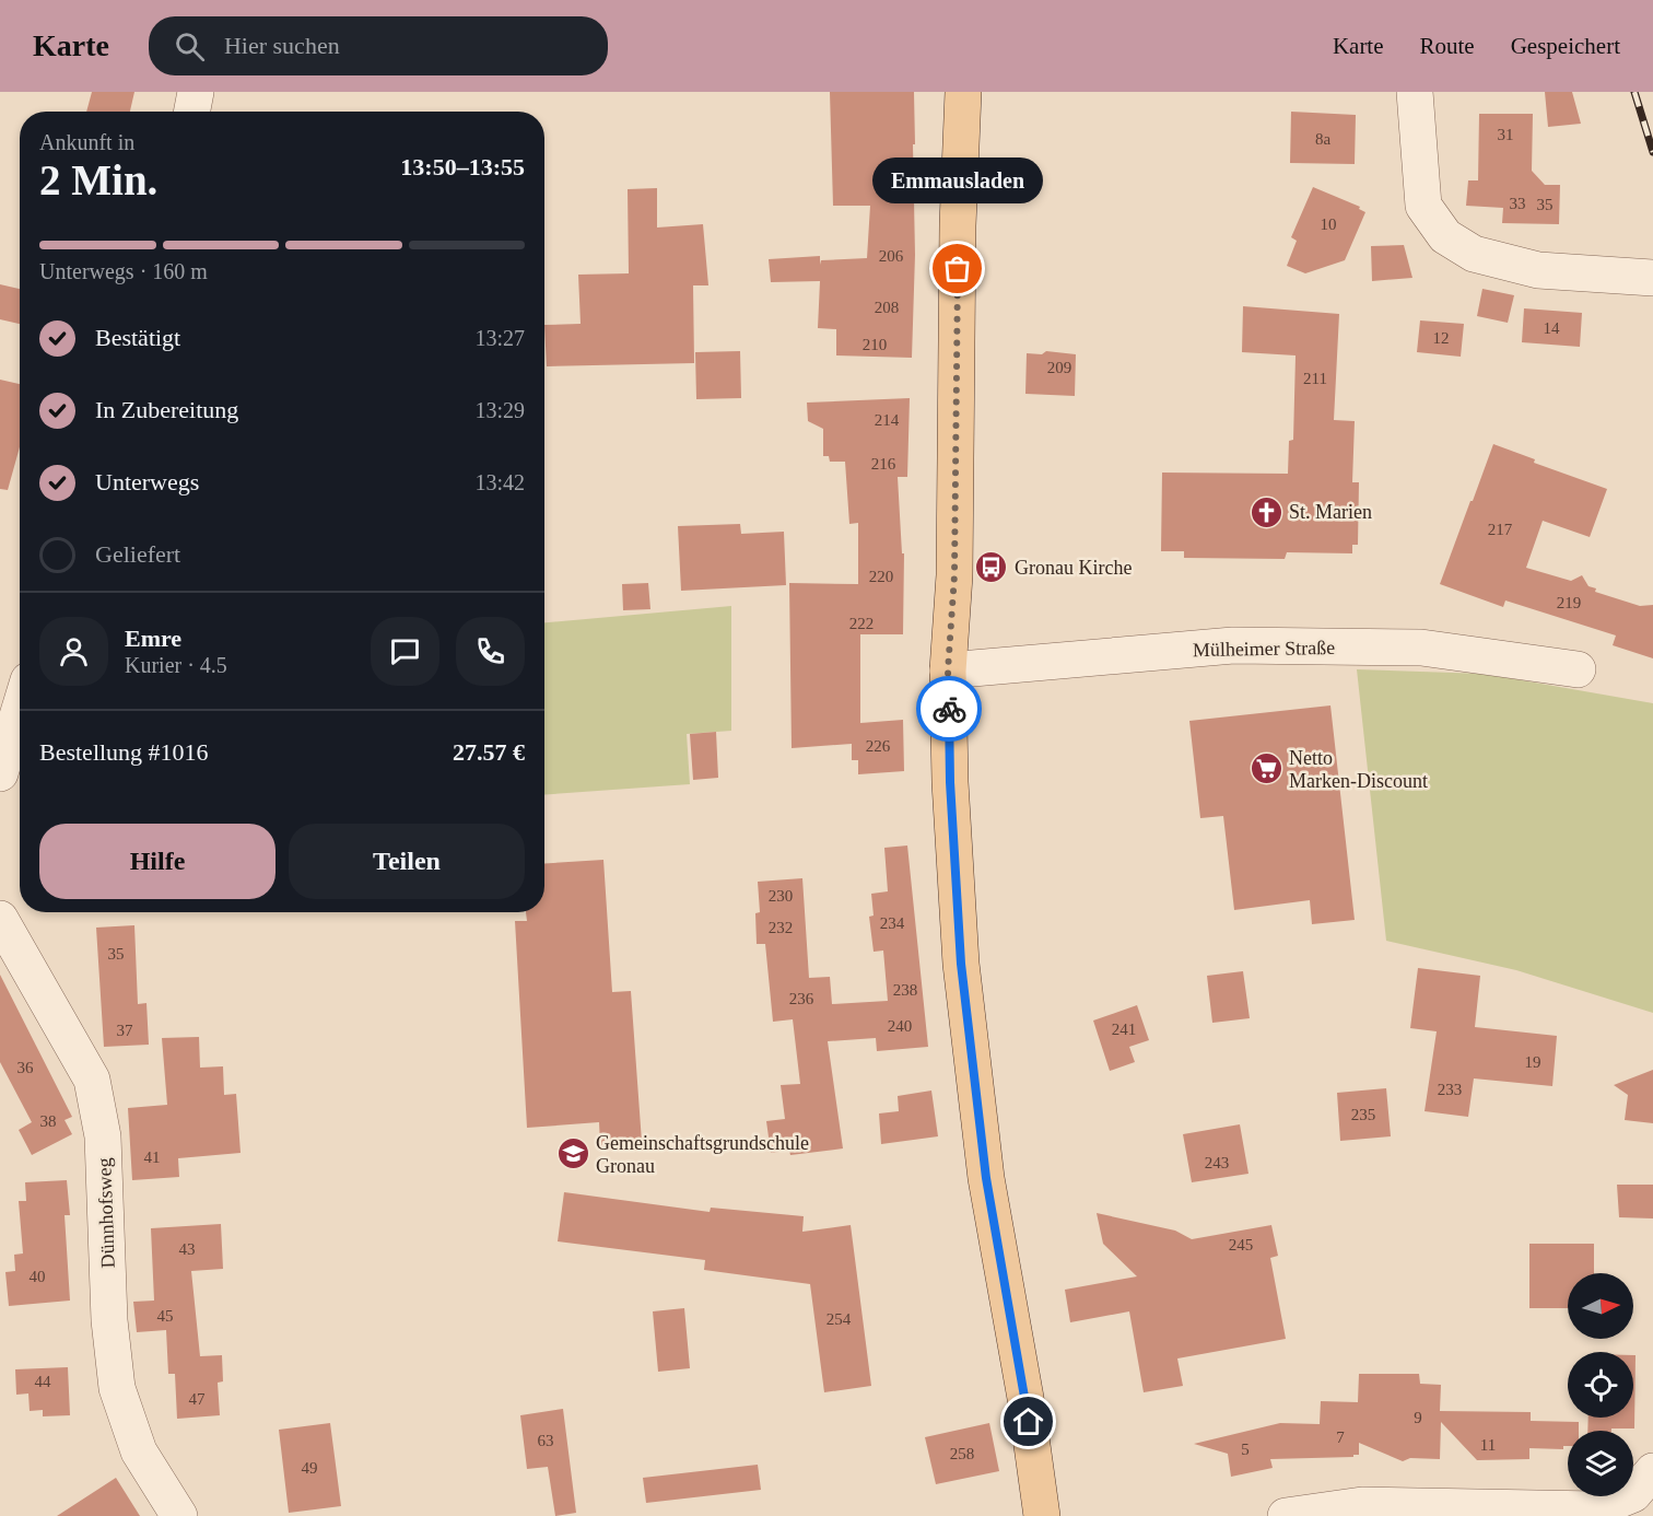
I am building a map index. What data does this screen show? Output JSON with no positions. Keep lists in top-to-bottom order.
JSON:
{
  "streets": {
    "street": ["Mülheimer Straße", "Dünnhofsweg"]
  },
  "places": {
    "other": ["Emmausladen"],
    "church": ["St. Marien"],
    "bus stop": ["Gronau Kirche"],
    "supermarket": ["Netto Marken-Discount"],
    "school or university": ["Gemeinschaftsgrundschule Gronau"]
  },
  "house_numbers": [
    "31",
    "8a",
    "33",
    "35",
    "10",
    "206",
    "208",
    "14",
    "12",
    "210",
    "209",
    "211",
    "214",
    "216",
    "217",
    "220",
    "219",
    "222",
    "226",
    "230",
    "234",
    "232",
    "35",
    "238",
    "236",
    "240",
    "241",
    "37",
    "19",
    "36",
    "233",
    "235",
    "38",
    "41",
    "243",
    "245",
    "43",
    "40",
    "45",
    "254",
    "44",
    "47",
    "9",
    "7",
    "63",
    "11",
    "5",
    "258",
    "49"
  ],
  "north": "right",
  "page": {
    "header": "Karte",
    "search": "Hier suchen",
    "nav": ["Karte", "Route", "Gespeichert"],
    "heading": ["2 Min.", "Ankunft in", "13:50–13:55"],
    "panel": [
      "Emre",
      "Kurier · 4.5",
      "Bestellung #1016",
      "27.57 €"
    ],
    "bubble": "Emmausladen",
    "bar": "Unterwegs · 160 m",
    "list": [
      ["Bestätigt", "13:27"],
      ["In Zubereitung", "13:29"],
      ["Unterwegs", "13:42"],
      "Geliefert"
    ],
    "buttons": ["Hilfe", "Teilen"]
  }
}
